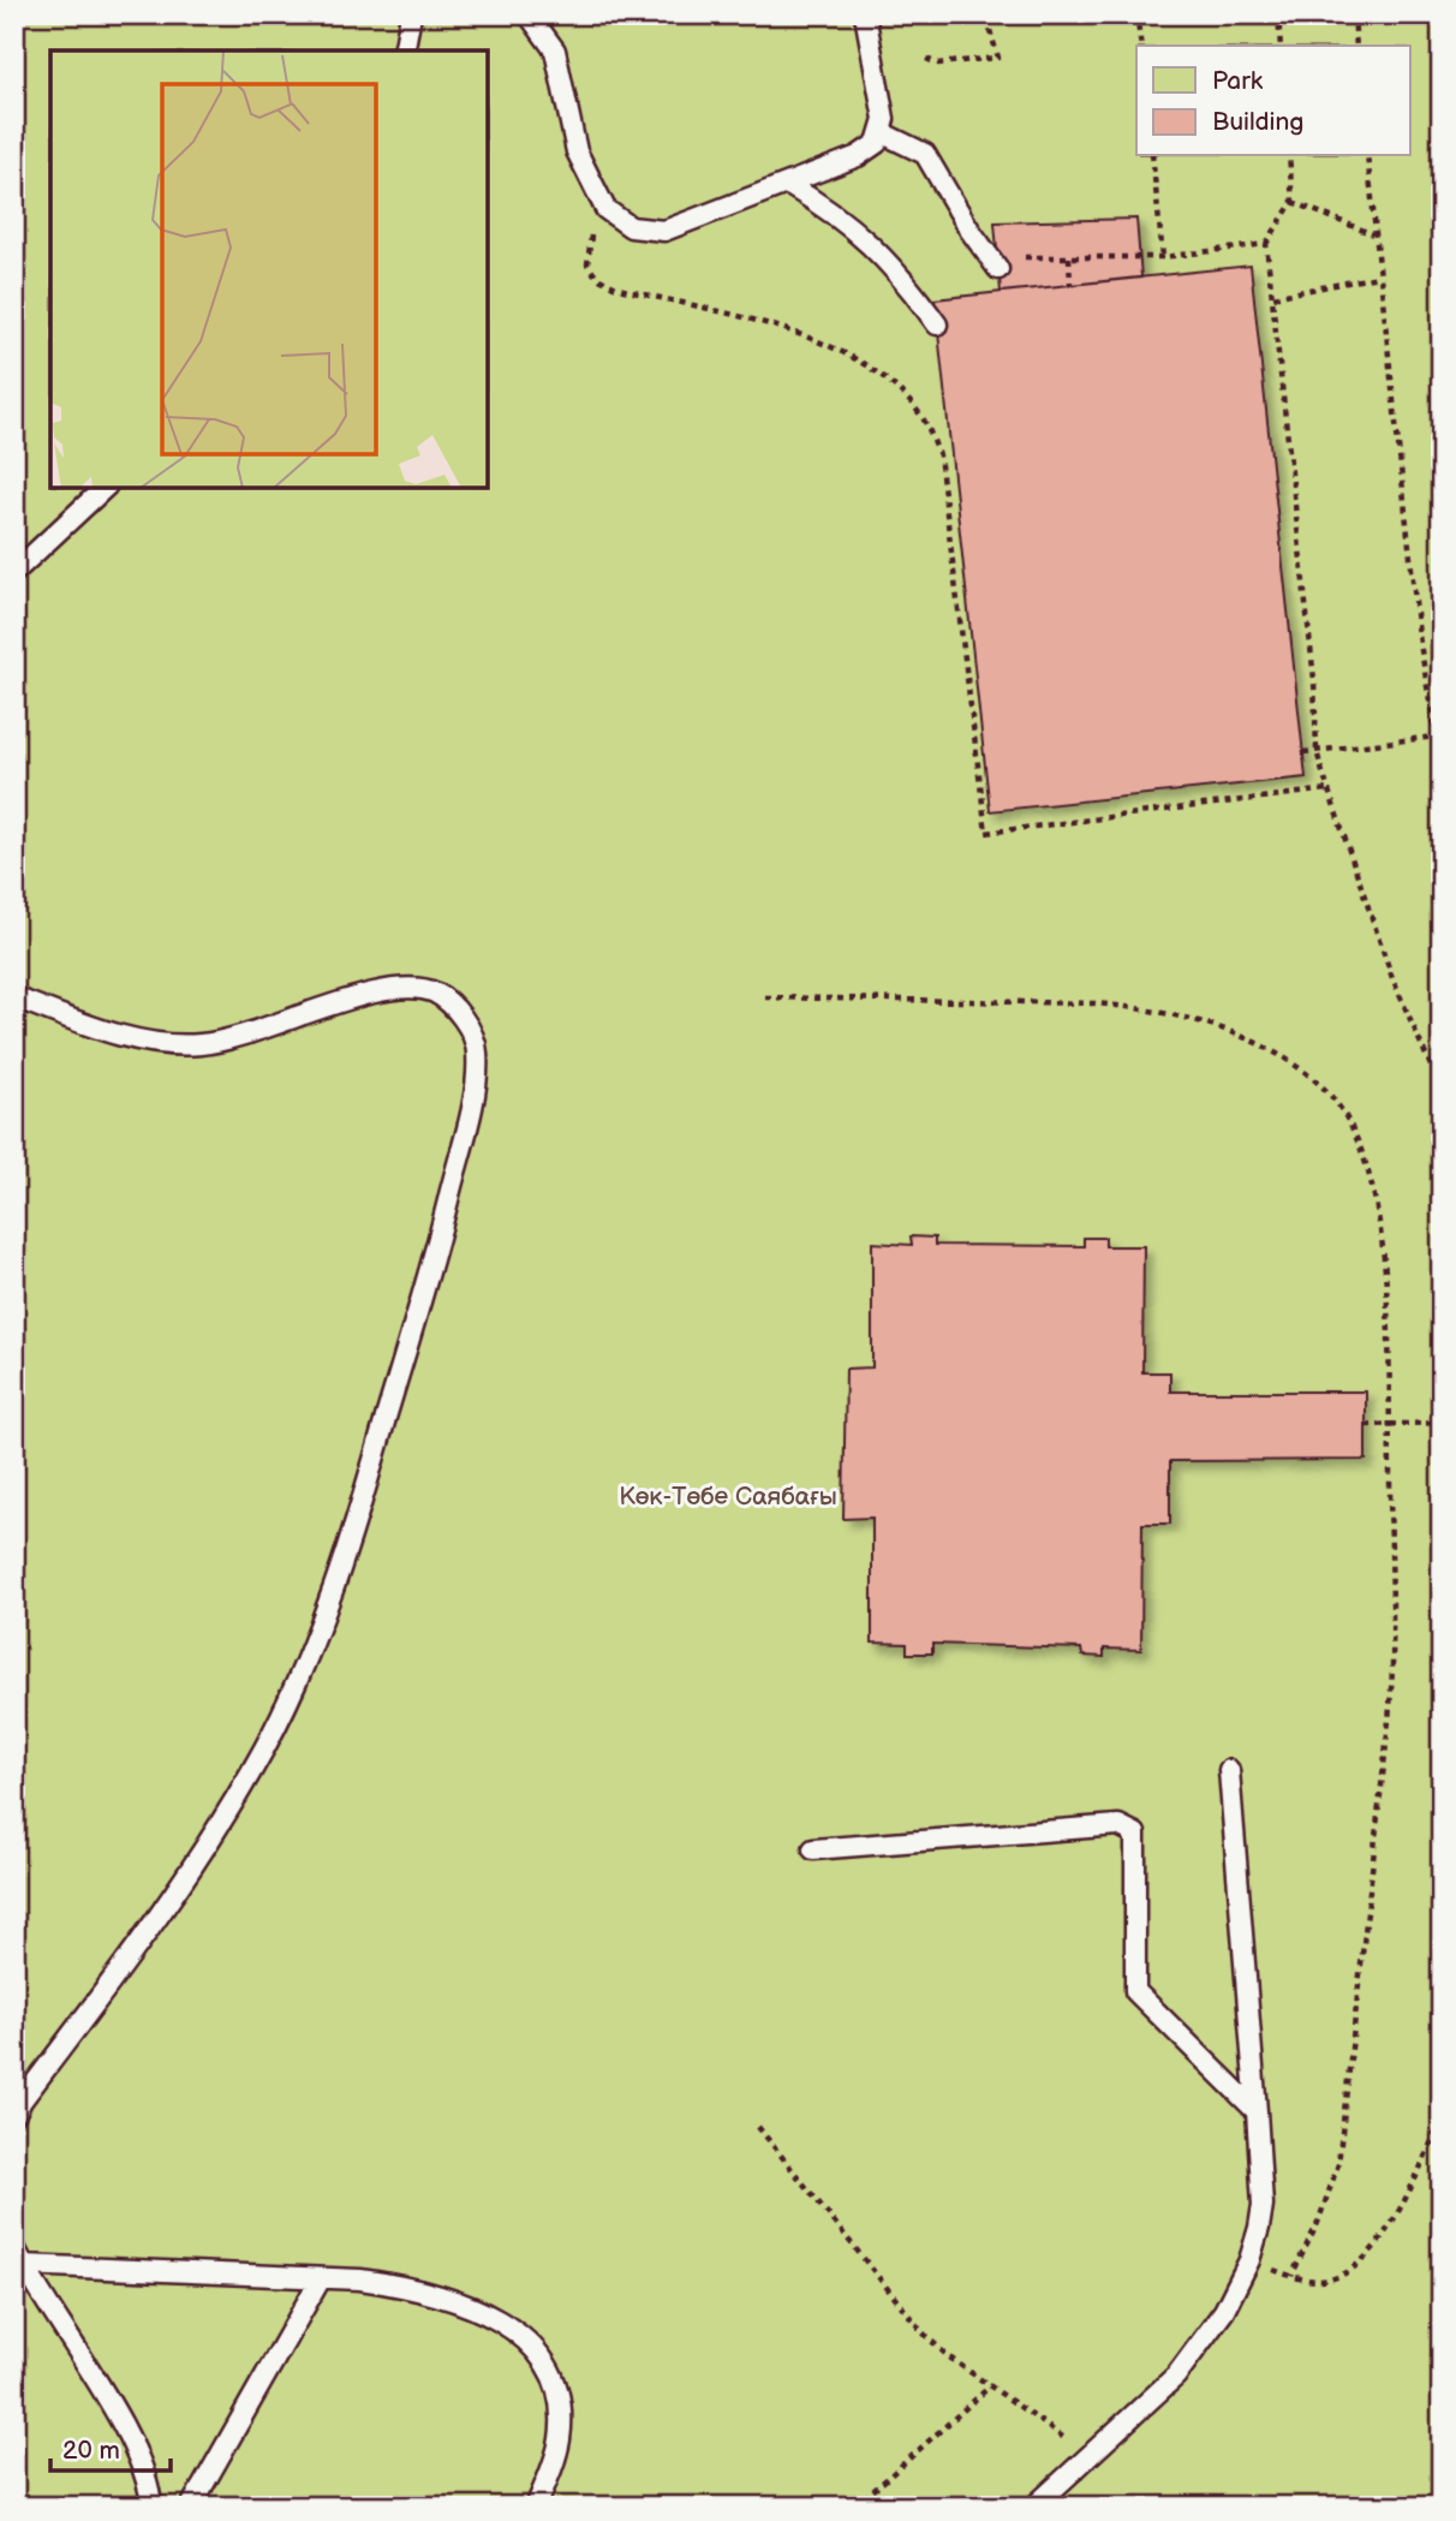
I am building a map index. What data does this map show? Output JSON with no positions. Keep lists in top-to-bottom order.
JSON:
{
  "parks": ["Көк-Төбе Саябағы"],
  "legend": ["Park", "Building"],
  "scale_bar": "20 m"
}
